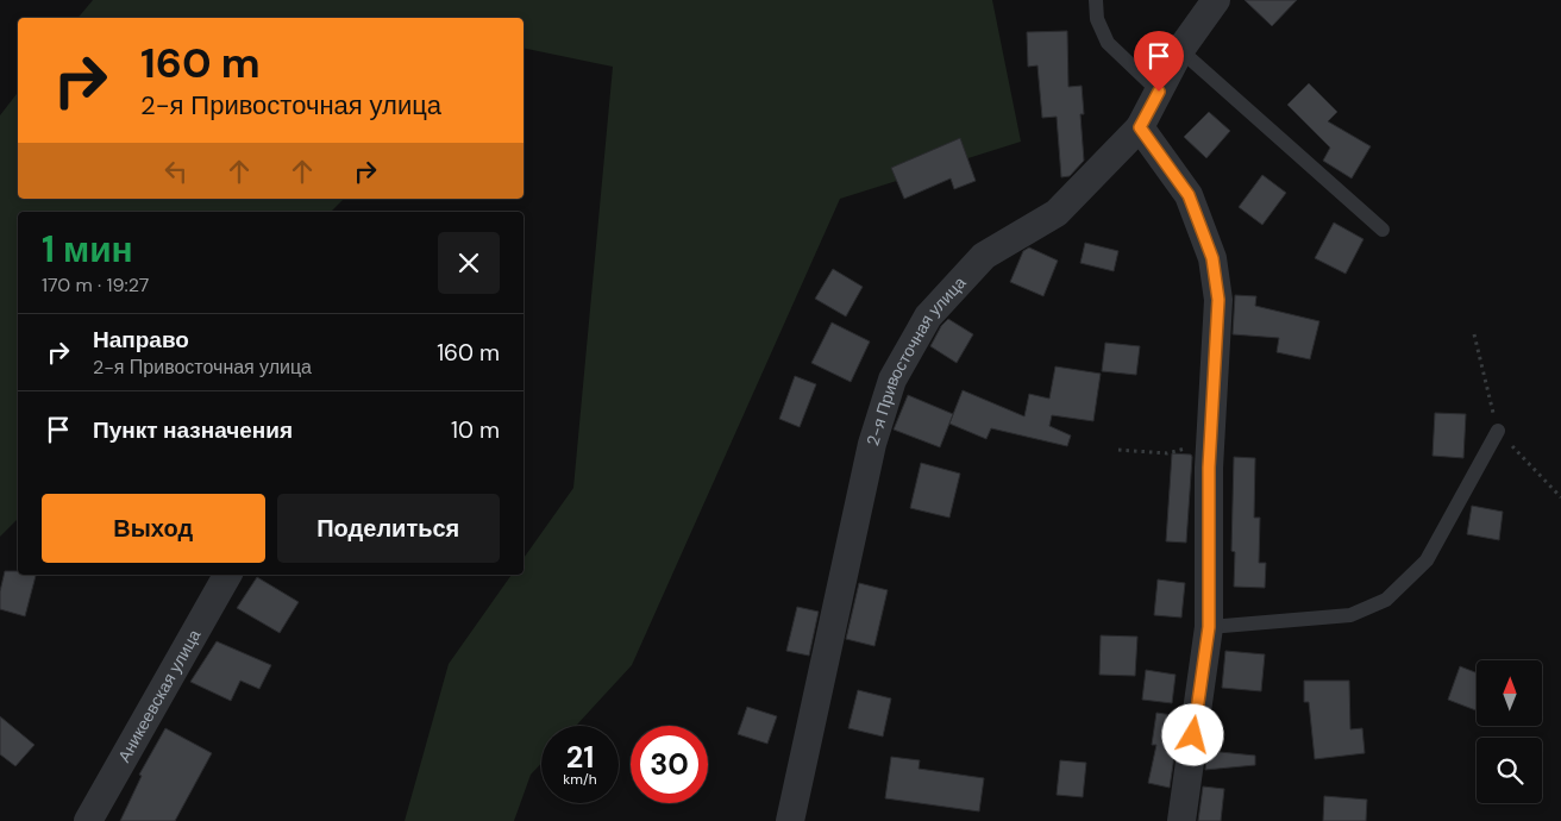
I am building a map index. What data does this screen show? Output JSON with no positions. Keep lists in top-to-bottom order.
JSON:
{
  "streets": {
    "street": ["2-я Привосточная улица", "Аникеевская улица"]
  },
  "north": "top",
  "page": {
    "turn": ["160 m", "2-я Привосточная улица"],
    "heading": ["1 мин", "170 m · 19:27"],
    "list": [
      {
        "name": "Направо",
        "note": "2-я Привосточная улица",
        "value": "160 m"
      },
      {
        "name": "Пункт назначения",
        "value": "10 m"
      }
    ],
    "buttons": ["Выход", "Поделиться"],
    "speed": "21 km/h",
    "limit": "30"
  }
}
